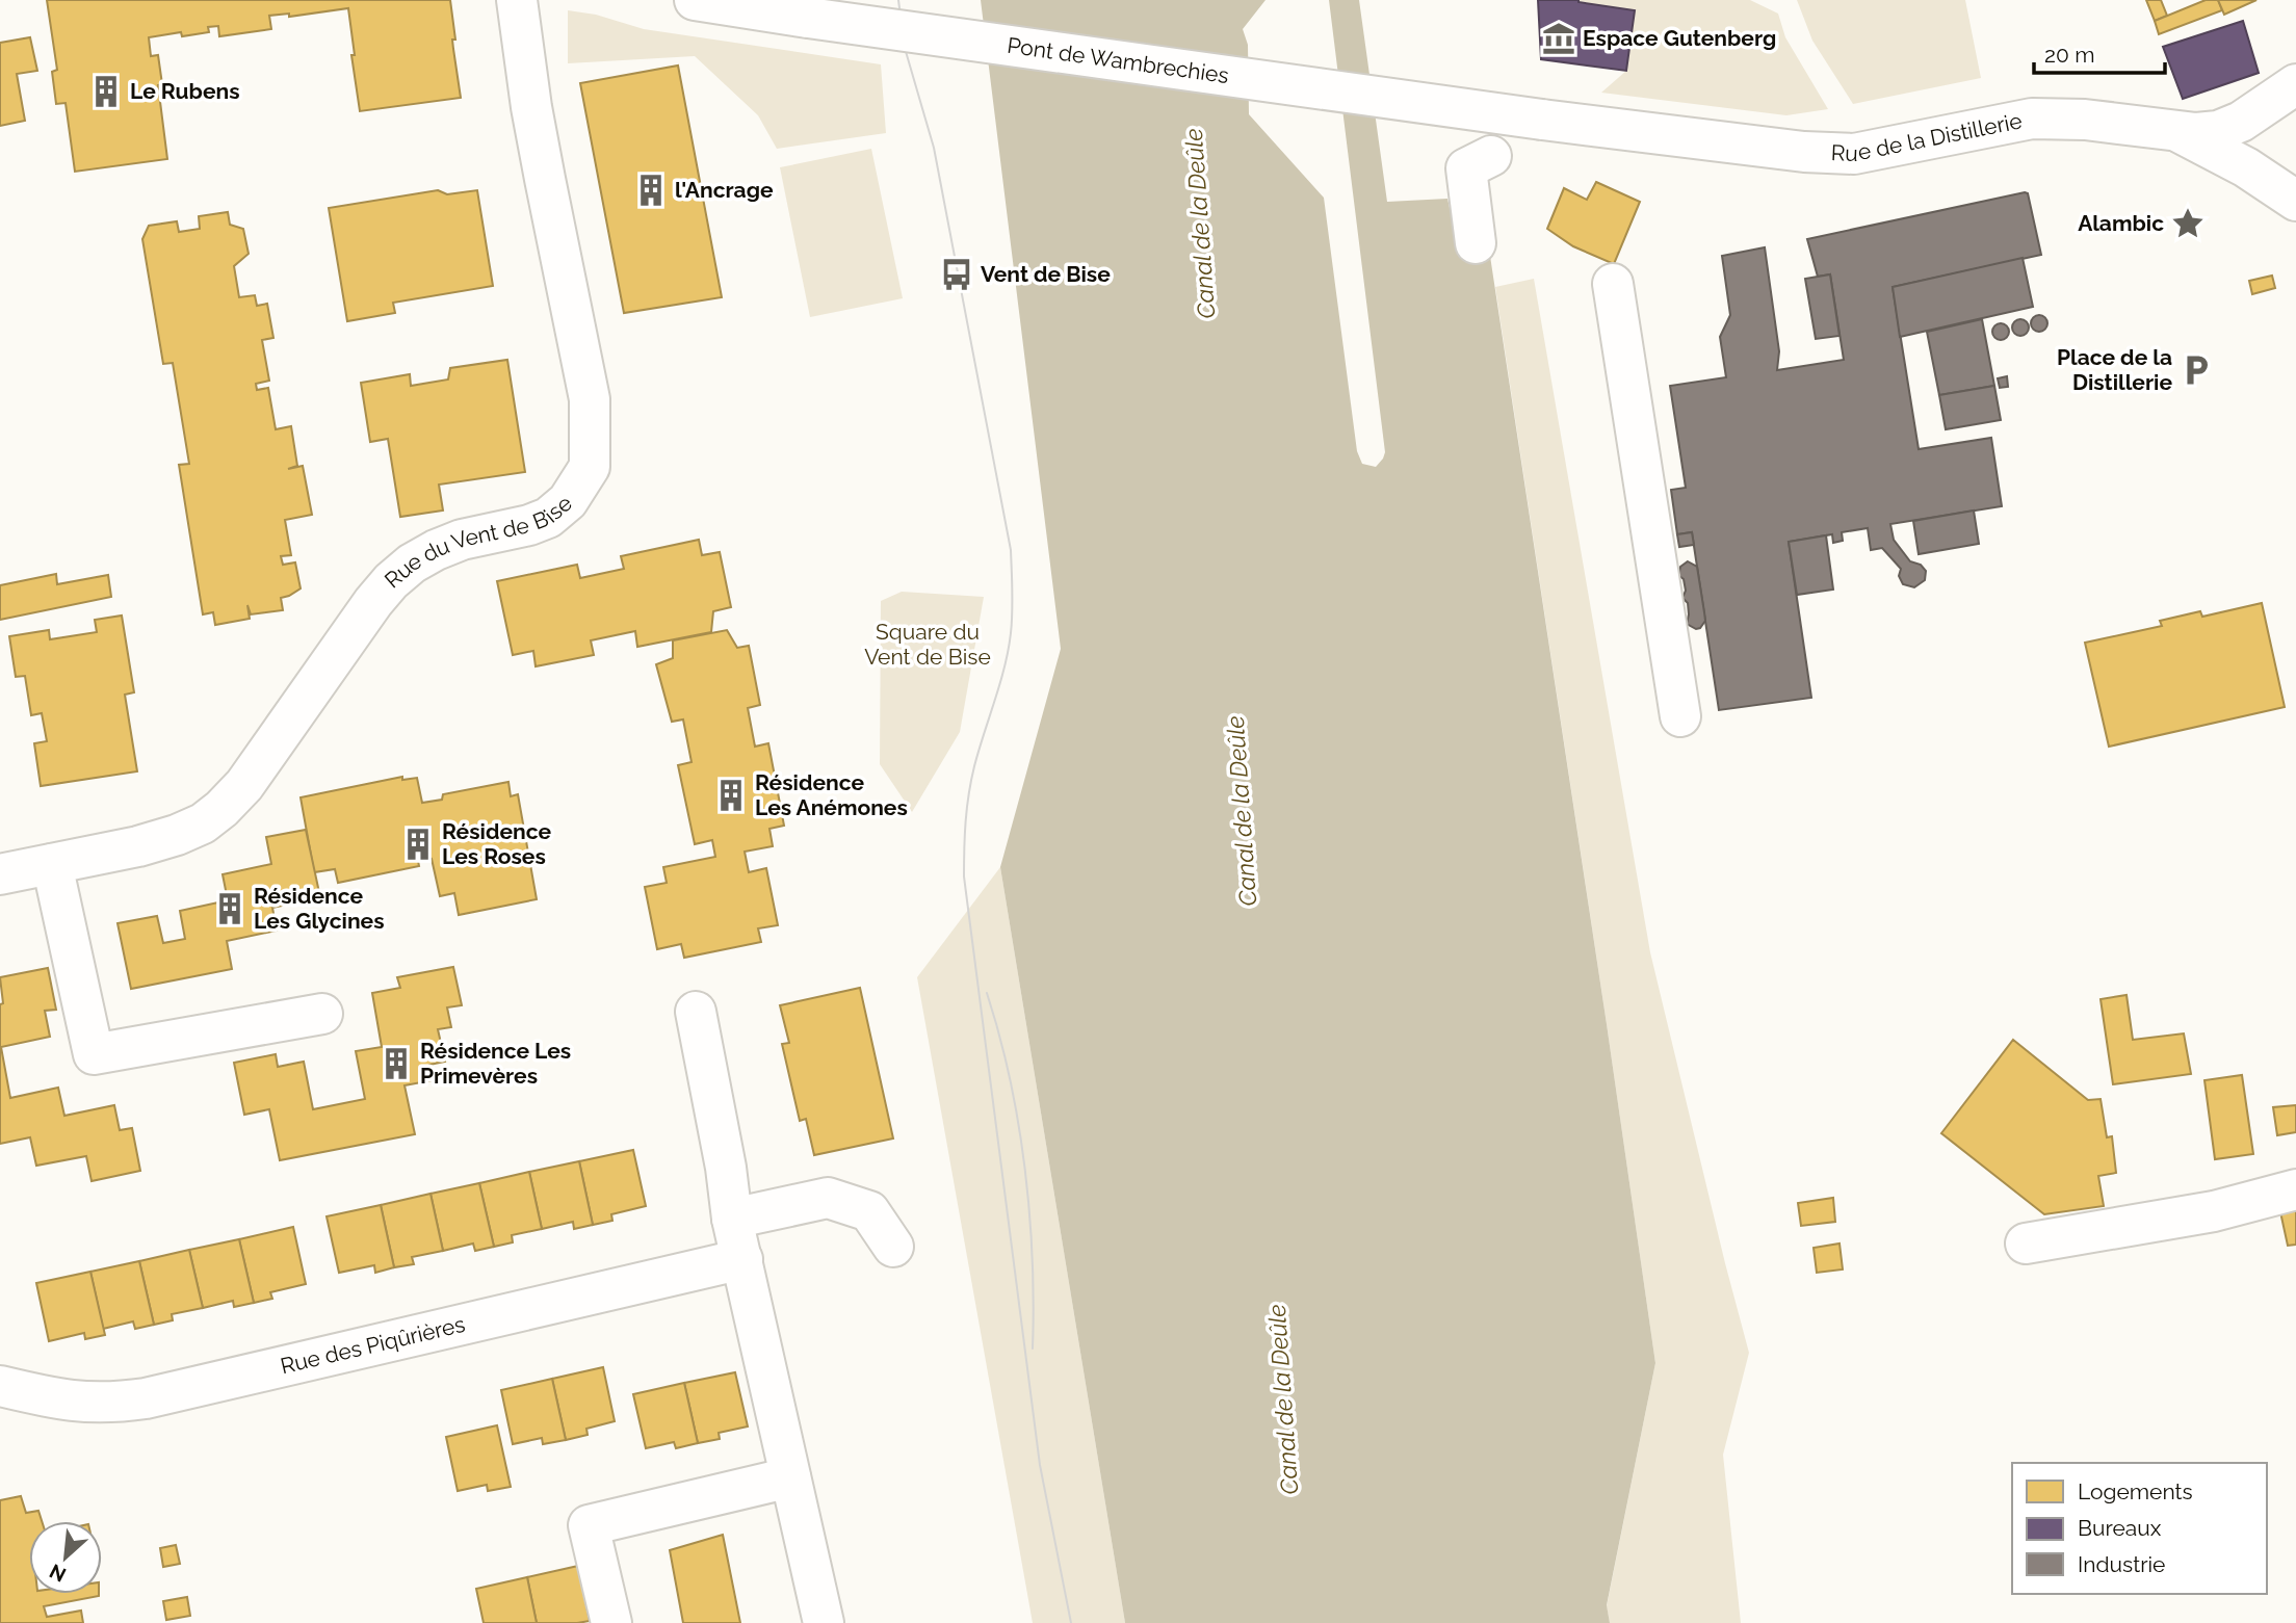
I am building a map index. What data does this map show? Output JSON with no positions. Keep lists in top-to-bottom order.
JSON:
{
  "streets": {
    "street": [
      "Pont de Wambrechies",
      "Rue de la Distillerie",
      "Rue du Vent de Bise",
      "Rue des Piqûrières"
    ]
  },
  "crossings": [
    ["Pont de Wambrechies", "Rue de la Distillerie"]
  ],
  "water": ["Canal de la Deûle"],
  "parks": ["Square du Vent de Bise"],
  "places": {
    "museum": ["Espace Gutenberg"],
    "building": [
      "Le Rubens",
      "l'Ancrage",
      "Résidence Les Anémones",
      "Résidence Les Roses",
      "Résidence Les Glycines",
      "Résidence Les Primevères"
    ],
    "place": ["Alambic"],
    "bus stop": ["Vent de Bise"],
    "parking": ["Place de la Distillerie"]
  },
  "legend": ["Logements", "Bureaux", "Industrie"],
  "scale_bar": "20 m",
  "north": "bottom left"
}
